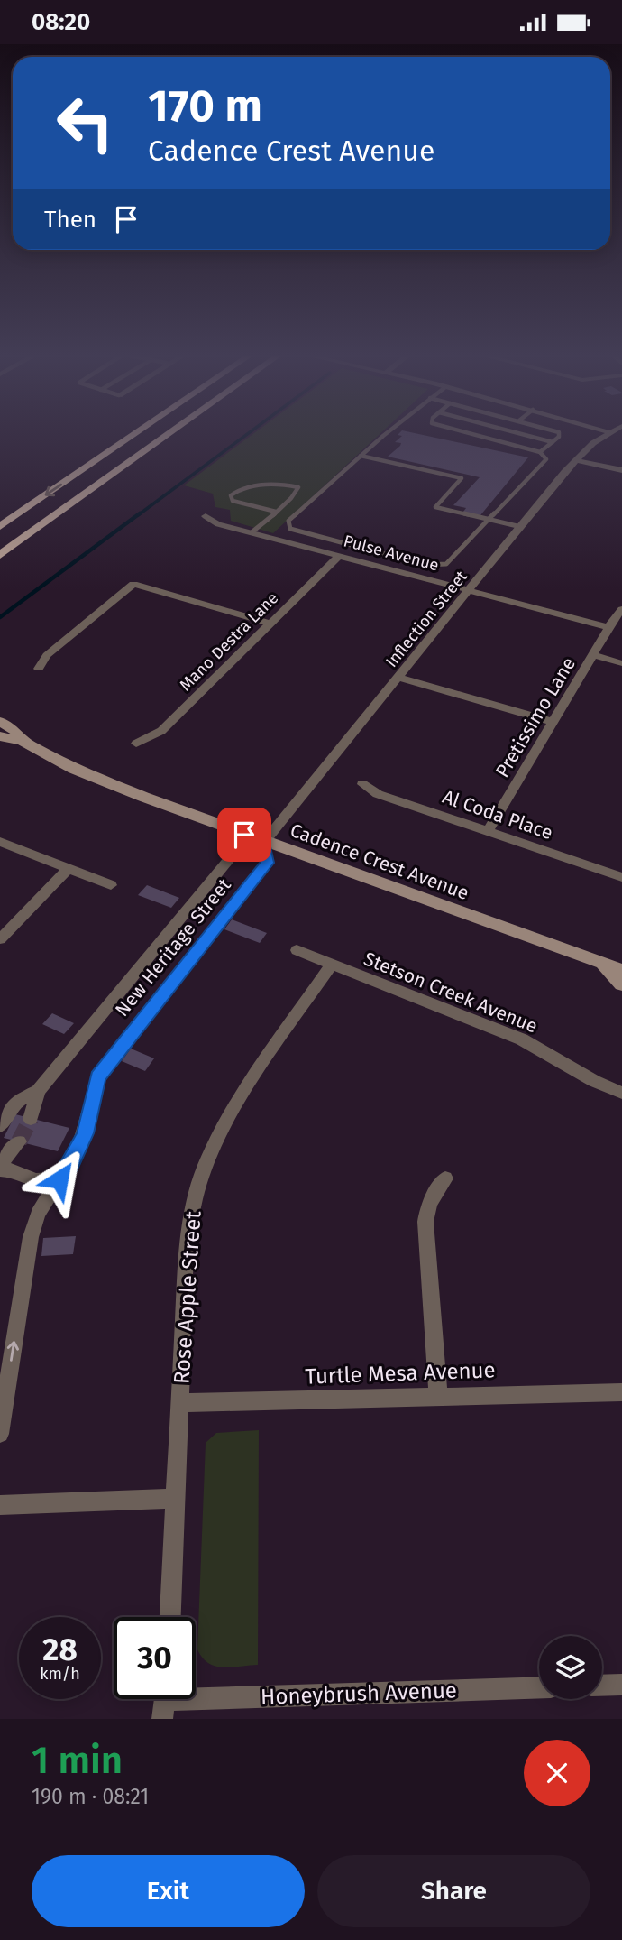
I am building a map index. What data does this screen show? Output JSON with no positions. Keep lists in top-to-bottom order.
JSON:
{
  "streets": {
    "street": [
      "Pulse Avenue",
      "Inflection Street",
      "Mano Destra Lane",
      "Pretissimo Lane",
      "Al Coda Place",
      "Cadence Crest Avenue",
      "New Heritage Street",
      "Stetson Creek Avenue",
      "Rose Apple Street",
      "Turtle Mesa Avenue",
      "Honeybrush Avenue"
    ]
  },
  "crossings": [
    ["Pulse Avenue", "Inflection Street"],
    ["Pulse Avenue", "Mano Destra Lane"],
    ["Inflection Street", "Cadence Crest Avenue"],
    ["Inflection Street", "New Heritage Street"],
    ["Pretissimo Lane", "Al Coda Place"],
    ["Cadence Crest Avenue", "New Heritage Street"],
    ["Stetson Creek Avenue", "Rose Apple Street"],
    ["Rose Apple Street", "Turtle Mesa Avenue"]
  ],
  "page": {
    "status": "08:20",
    "turn": ["170 m", "Cadence Crest Avenue"],
    "then": "Then",
    "speed": "28 km/h",
    "limit": "30",
    "heading": ["1 min", "190 m · 08:21"],
    "buttons": ["Exit", "Share"]
  }
}
